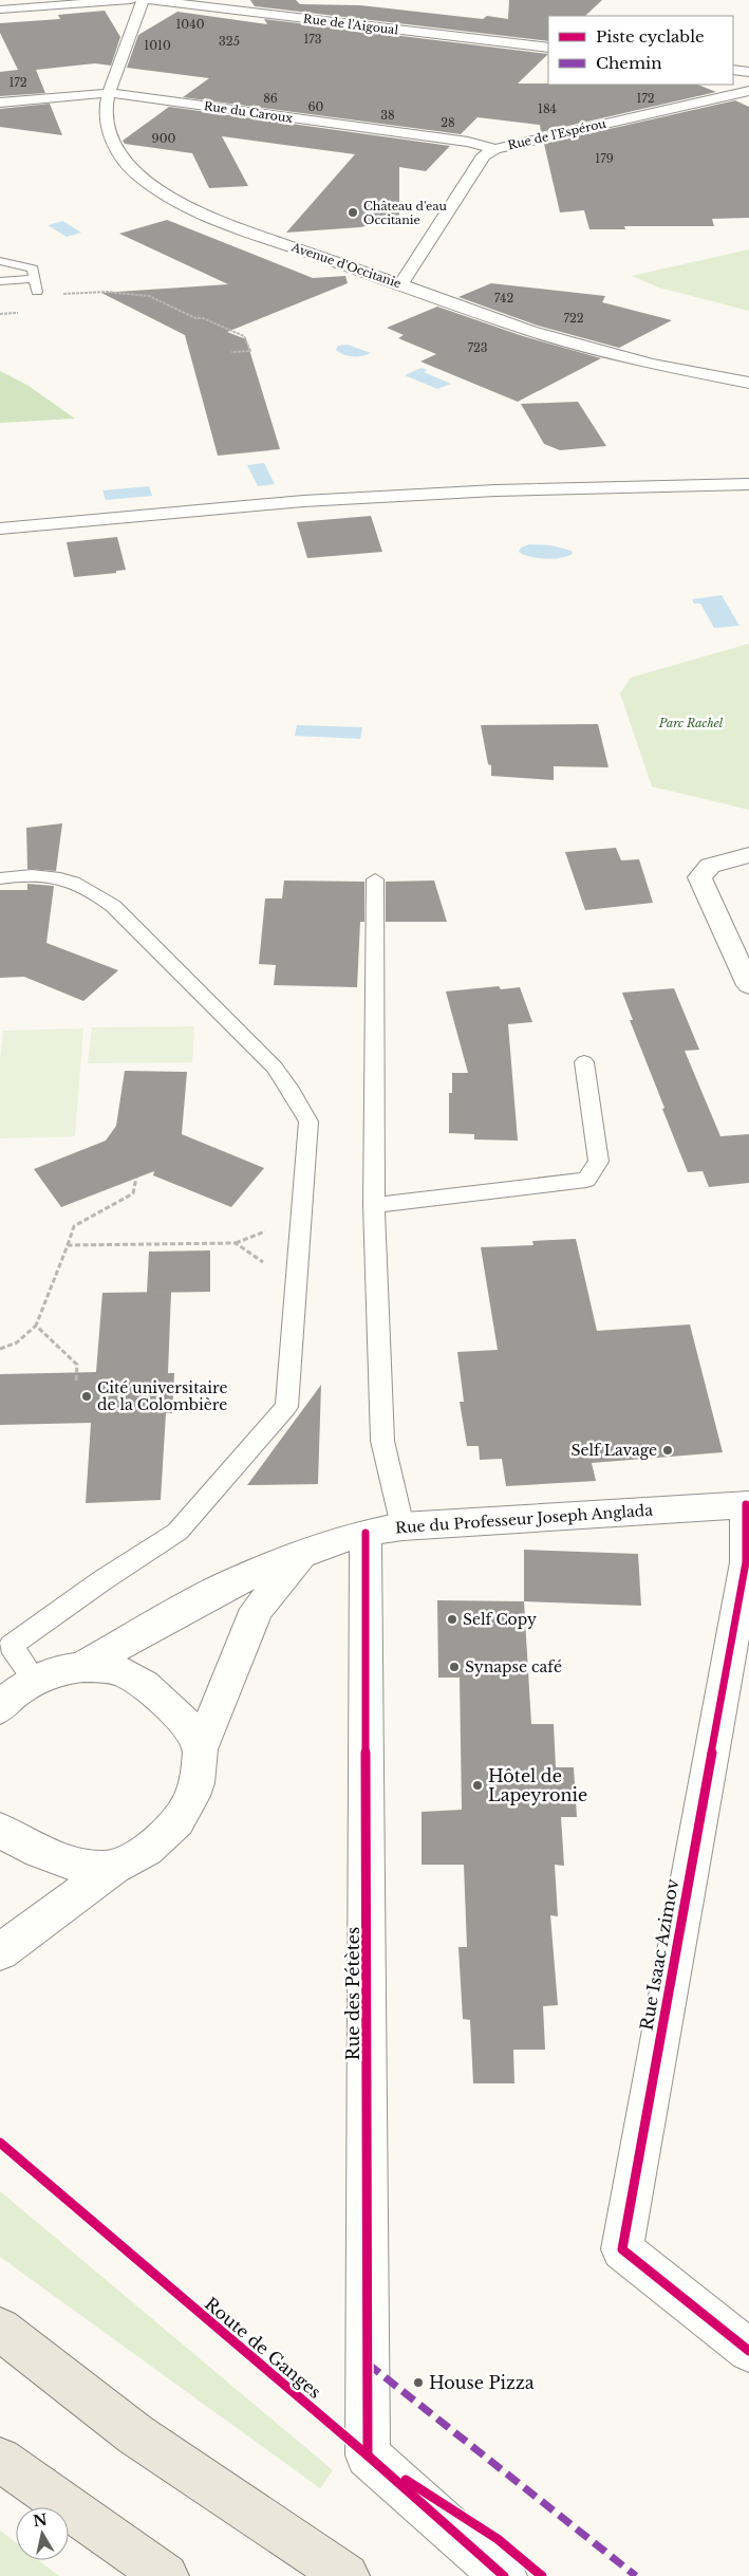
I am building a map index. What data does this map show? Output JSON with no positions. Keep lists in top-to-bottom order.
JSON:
{
  "streets": {
    "street": [
      "Rue de l'Aigoual",
      "Rue du Caroux",
      "Rue de l'Espérou",
      "Avenue d'Occitanie",
      "Rue du Professeur Joseph Anglada",
      "Rue Isaac Azimov",
      "Rue des Pétètes"
    ],
    "cycle path": ["Route de Ganges"]
  },
  "crossings": [
    ["Rue du Caroux", "Rue de l'Espérou"],
    ["Rue du Caroux", "Avenue d'Occitanie"],
    ["Rue de l'Espérou", "Avenue d'Occitanie"],
    ["Rue du Professeur Joseph Anglada", "Rue Isaac Azimov"],
    ["Rue du Professeur Joseph Anglada", "Rue des Pétètes"]
  ],
  "parks": ["Parc Rachel"],
  "places": [
    "Château d'eau Occitanie",
    "Cité universitaire de la Colombière",
    "Self Lavage",
    "Self Copy",
    "Synapse café",
    "Hôtel de Lapeyronie",
    "House Pizza"
  ],
  "house_numbers": [
    "1040",
    "173",
    "325",
    "1010",
    "172",
    "86",
    "172",
    "60",
    "184",
    "38",
    "28",
    "900",
    "179",
    "742",
    "722",
    "723"
  ],
  "legend": ["Piste cyclable", "Chemin"],
  "north": "top"
}
